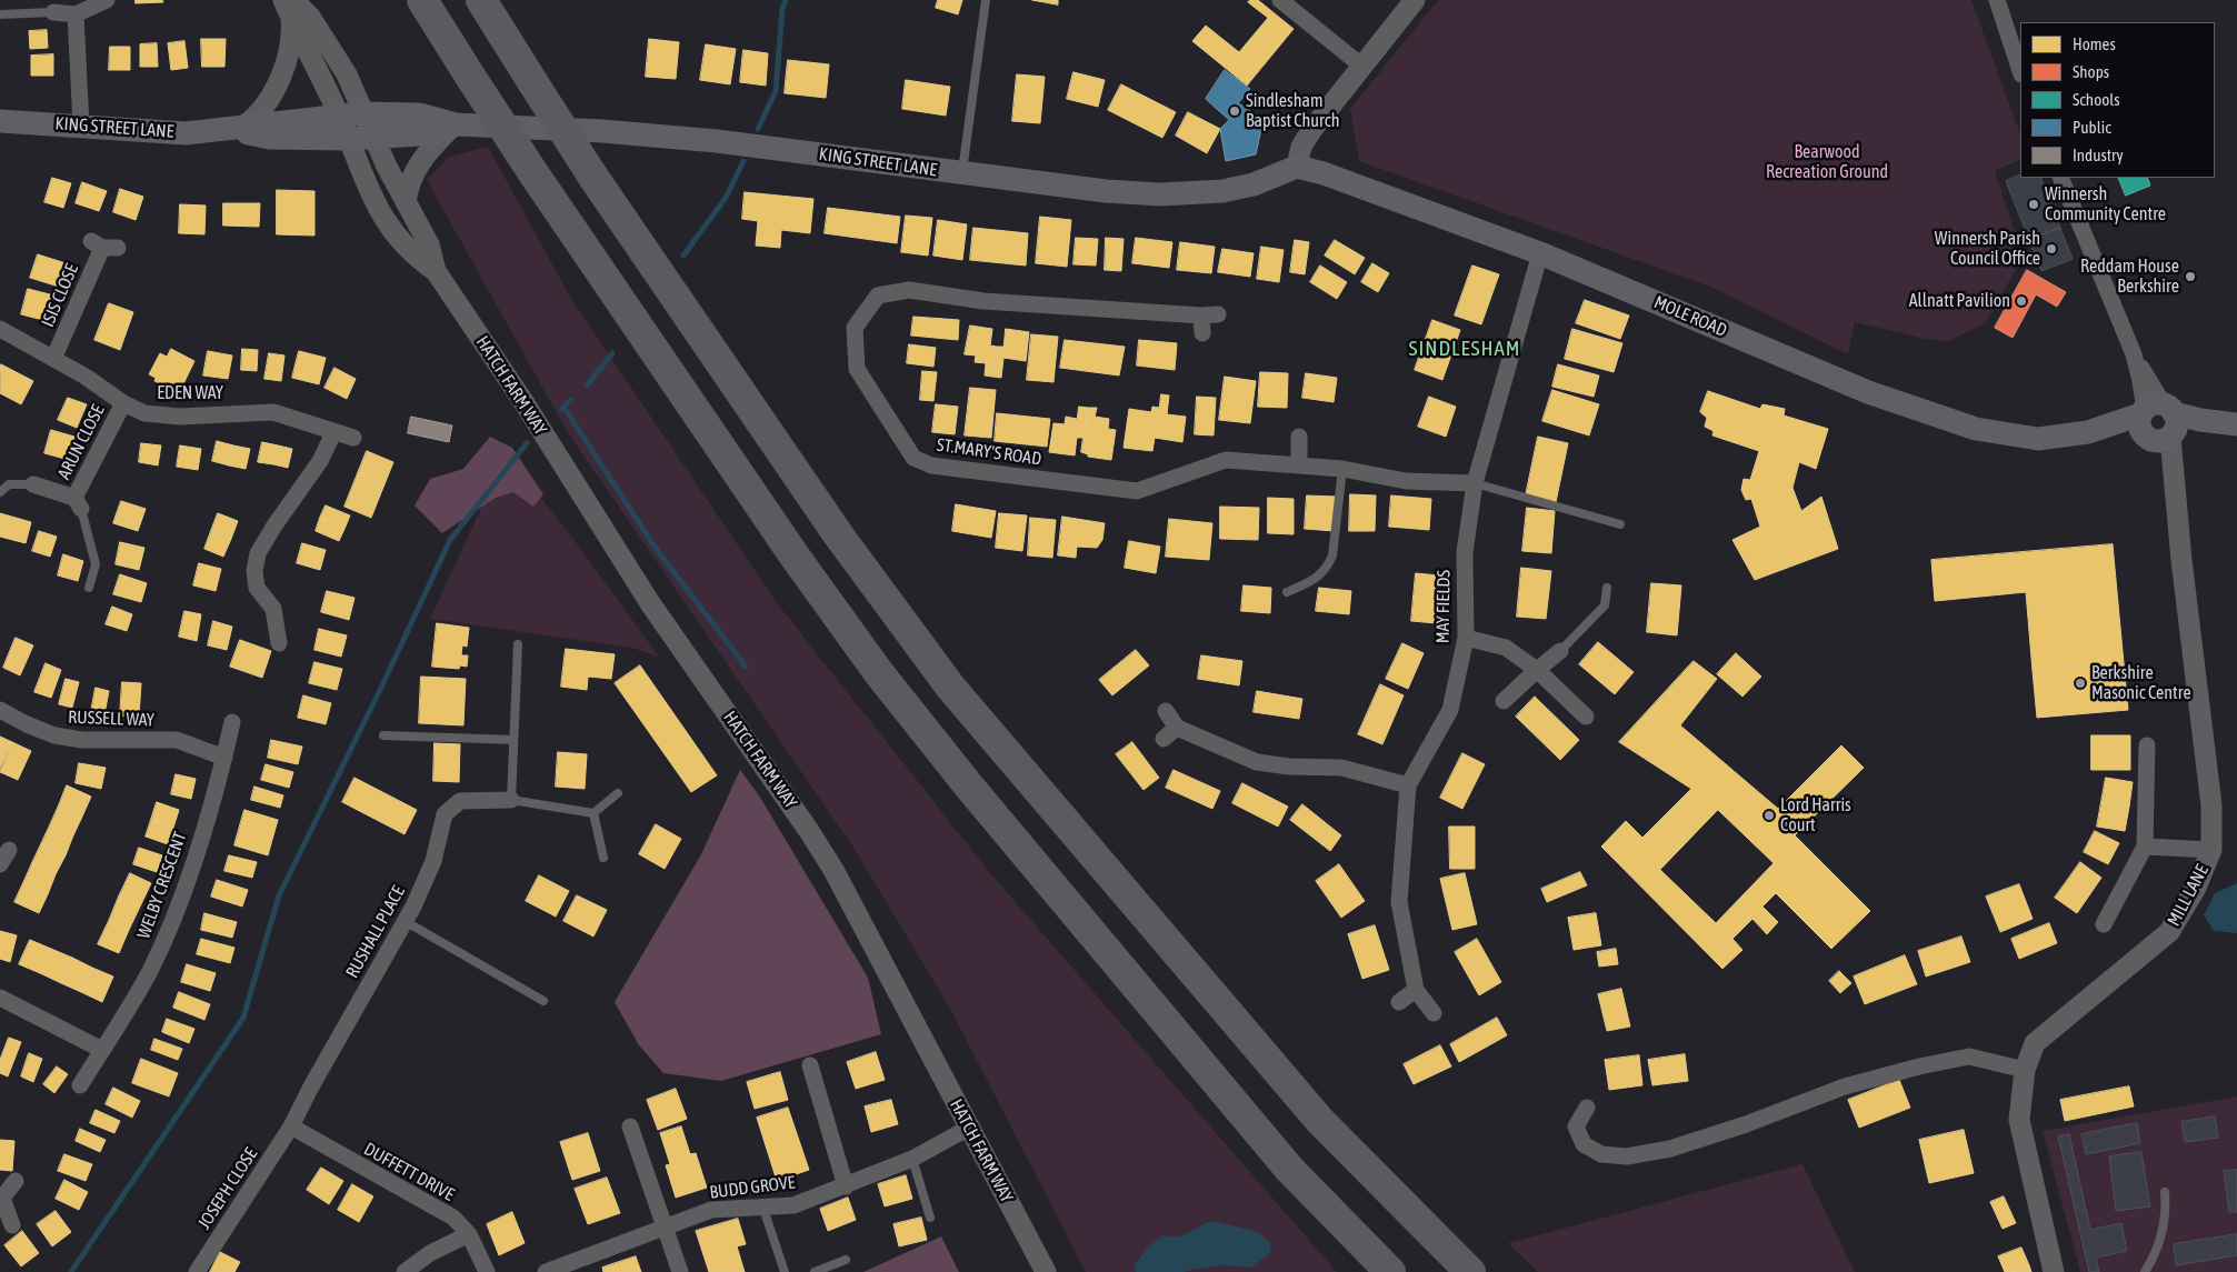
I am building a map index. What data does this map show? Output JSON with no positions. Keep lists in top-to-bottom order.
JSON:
{
  "streets": {
    "main road": ["KING STREET LANE", "MOLE ROAD"],
    "street": [
      "ISIS CLOSE",
      "HATCH FARM WAY",
      "EDEN WAY",
      "ARUN CLOSE",
      "ST.MARY'S ROAD",
      "MAY FIELDS",
      "RUSSELL WAY",
      "WELBY CRESCENT",
      "MILL LANE",
      "RUSHALL PLACE",
      "DUFFETT DRIVE",
      "BUDD GROVE",
      "JOSEPH CLOSE"
    ]
  },
  "crossings": [
    ["KING STREET LANE", "MOLE ROAD"],
    ["KING STREET LANE", "HATCH FARM WAY"],
    ["ISIS CLOSE", "EDEN WAY"],
    ["MOLE ROAD", "MAY FIELDS"],
    ["MOLE ROAD", "MILL LANE"],
    ["HATCH FARM WAY", "BUDD GROVE"],
    ["EDEN WAY", "ARUN CLOSE"],
    ["ST.MARY'S ROAD", "MAY FIELDS"],
    ["RUSSELL WAY", "WELBY CRESCENT"],
    ["RUSHALL PLACE", "DUFFETT DRIVE"],
    ["RUSHALL PLACE", "JOSEPH CLOSE"],
    ["DUFFETT DRIVE", "JOSEPH CLOSE"]
  ],
  "districts": ["SINDLESHAM"],
  "parks": ["Bearwood Recreation Ground"],
  "places": [
    "Sindlesham Baptist Church",
    "Winnersh Community Centre",
    "Winnersh Parish Council Office",
    "Reddam House Berkshire",
    "Allnatt Pavilion",
    "Berkshire Masonic Centre",
    "Lord Harris Court"
  ],
  "legend": [
    "Homes",
    "Shops",
    "Schools",
    "Public",
    "Industry"
  ]
}
